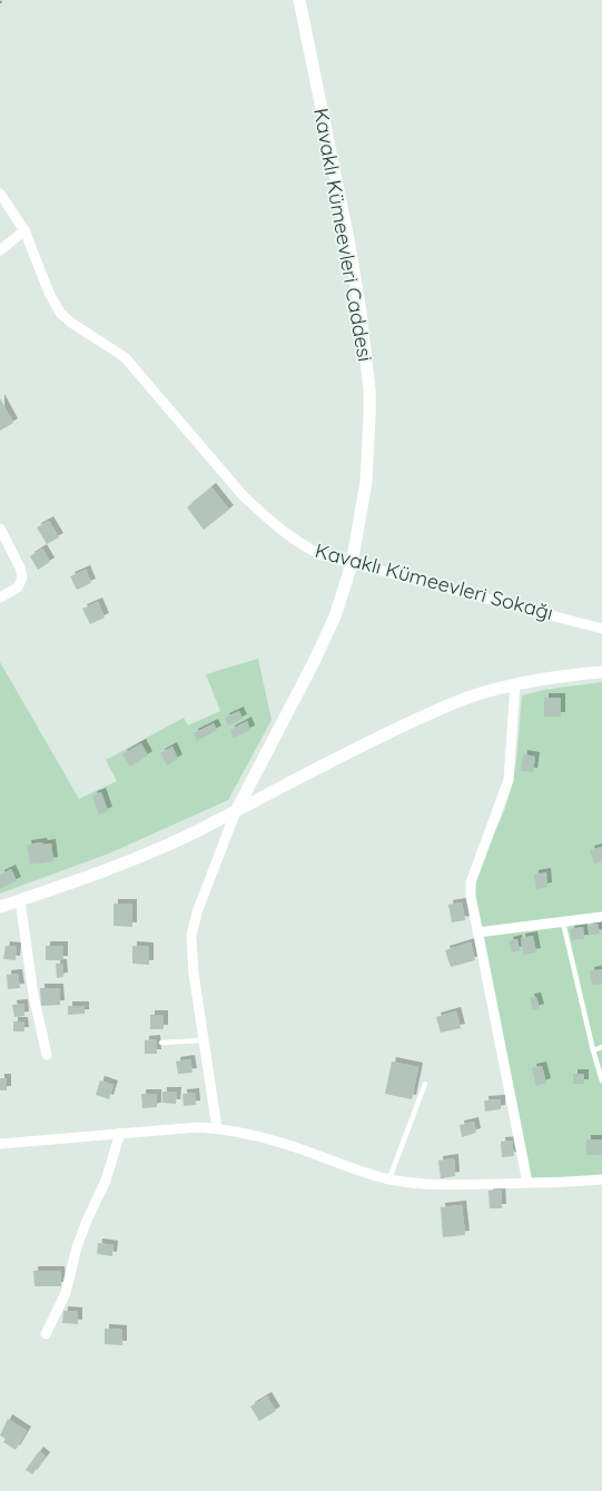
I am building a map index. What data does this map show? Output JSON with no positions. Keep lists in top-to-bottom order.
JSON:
{
  "streets": {
    "street": ["Kavaklı Kümeevleri Caddesi", "Kavaklı Kümeevleri Sokağı"]
  },
  "crossings": [
    ["Kavaklı Kümeevleri Caddesi", "Kavaklı Kümeevleri Sokağı"]
  ]
}
